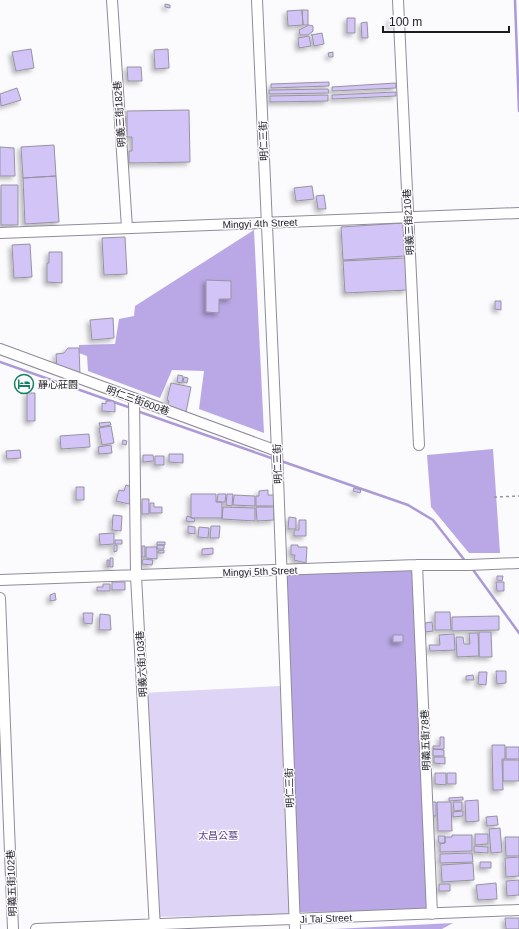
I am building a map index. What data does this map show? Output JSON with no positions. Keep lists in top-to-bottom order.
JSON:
{
  "streets": {
    "street": [
      "明義三街182巷",
      "明仁三街",
      "明義三街210巷",
      "Mingyi 4th Street",
      "明仁三街600巷",
      "Mingyi 5th Street",
      "明義六街103巷",
      "明義五街78巷",
      "明義五街102巷",
      "Ji Tai Street"
    ]
  },
  "crossings": [
    ["明義三街182巷", "Mingyi 4th Street"],
    ["明仁三街", "Mingyi 4th Street"],
    ["明仁三街", "明仁三街600巷"],
    ["明仁三街", "Mingyi 5th Street"],
    ["明仁三街", "Ji Tai Street"],
    ["明義三街210巷", "Mingyi 4th Street"],
    ["明仁三街600巷", "明義六街103巷"],
    ["Mingyi 5th Street", "明義六街103巷"],
    ["Mingyi 5th Street", "明義五街78巷"],
    ["明義六街103巷", "Ji Tai Street"],
    ["明義五街78巷", "Ji Tai Street"]
  ],
  "parks": ["太昌公墓"],
  "places": {
    "hotel": ["靜心莊園"]
  },
  "scale_bar": "100 m"
}
